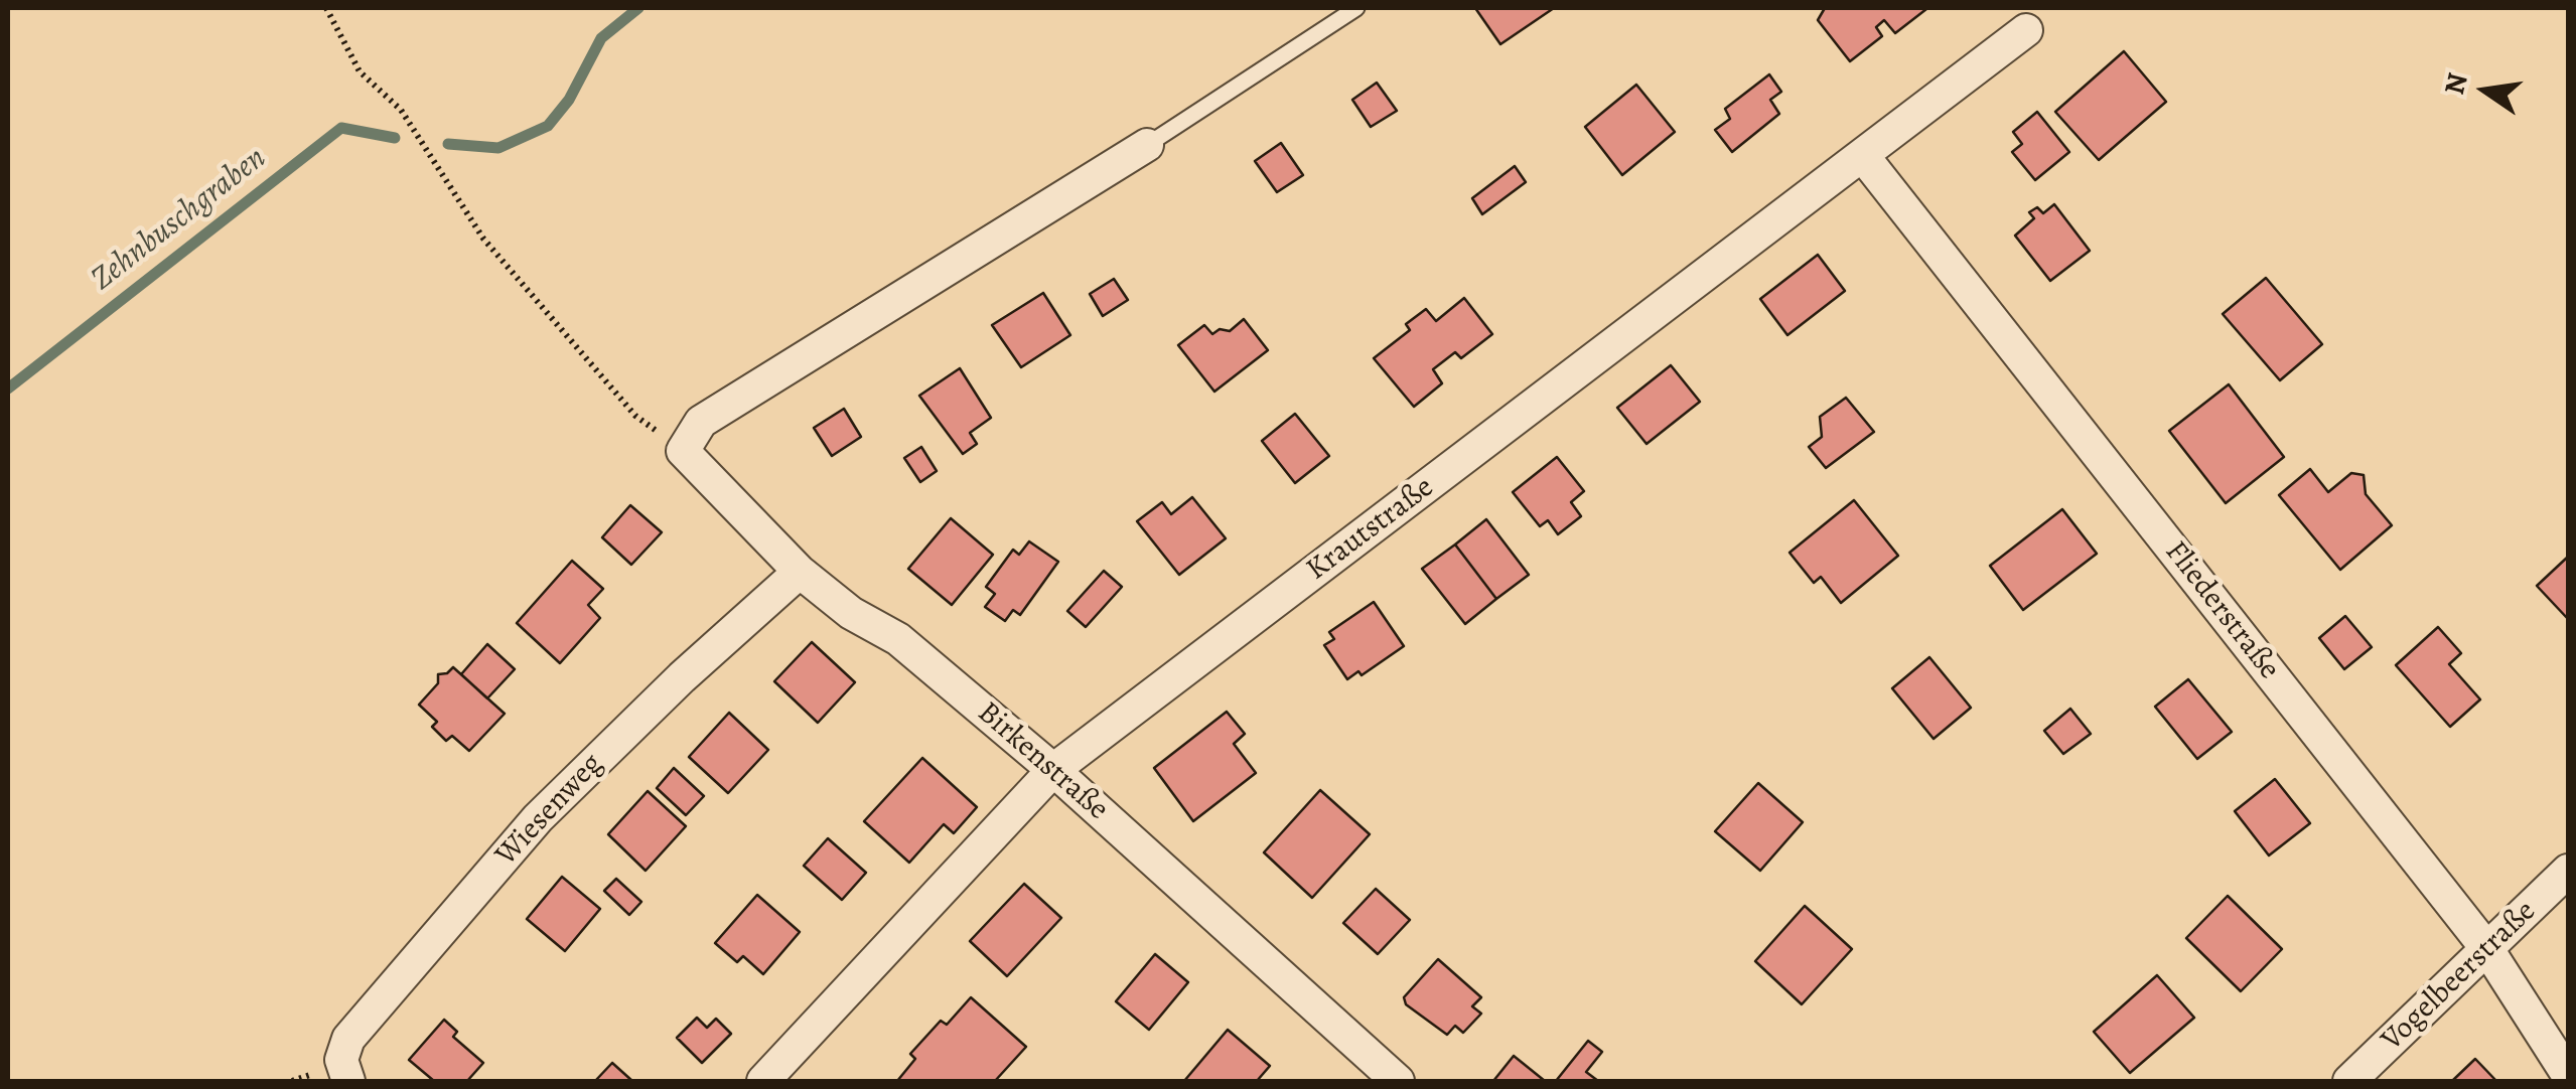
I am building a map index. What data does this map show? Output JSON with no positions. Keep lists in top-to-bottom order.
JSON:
{
  "streets": {
    "street": [
      "Krautstraße",
      "Fliederstraße",
      "Birkenstraße",
      "Wiesenweg",
      "Vogelbeerstraße"
    ]
  },
  "crossings": [
    ["Krautstraße", "Fliederstraße"],
    ["Krautstraße", "Birkenstraße"],
    ["Fliederstraße", "Vogelbeerstraße"],
    ["Birkenstraße", "Wiesenweg"]
  ],
  "water": ["Zehnbuschgraben"],
  "north": "left"
}
